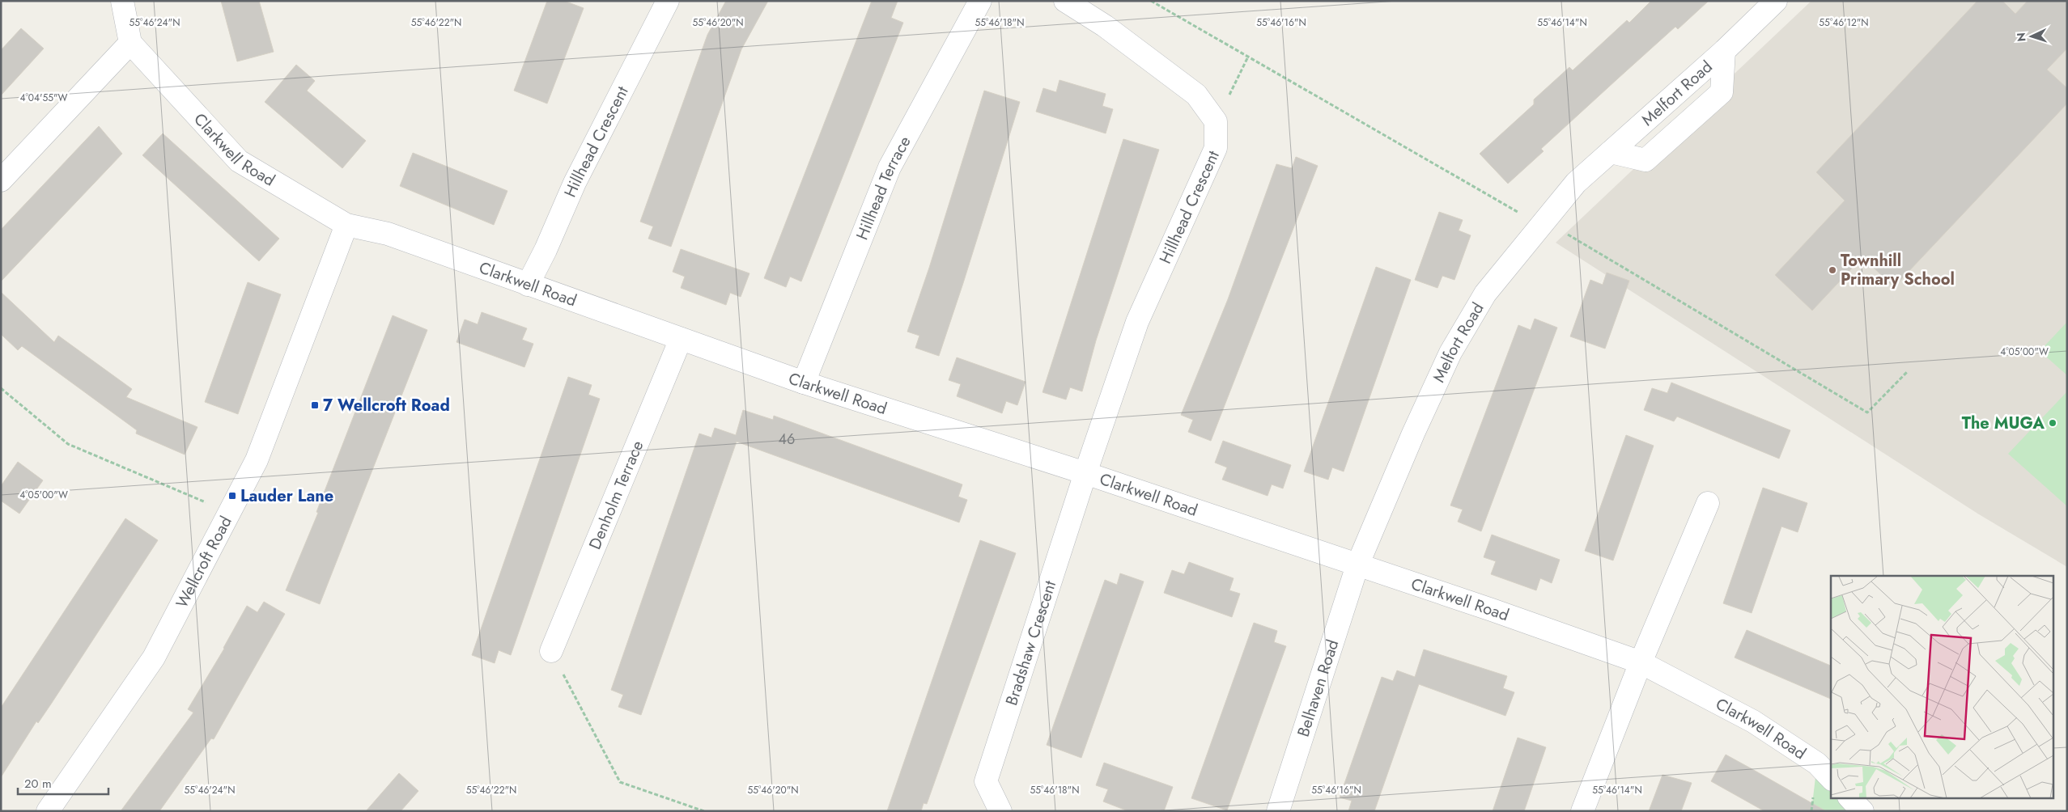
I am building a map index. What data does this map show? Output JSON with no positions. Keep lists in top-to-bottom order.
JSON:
{
  "streets": {
    "street": [
      "Melfort Road",
      "Hillhead Crescent",
      "Clarkwell Road",
      "Hillhead Terrace",
      "Denholm Terrace",
      "Wellcroft Road",
      "Bradshaw Crescent",
      "Belhaven Road"
    ]
  },
  "crossings": [
    ["Melfort Road", "Clarkwell Road"],
    ["Melfort Road", "Belhaven Road"],
    ["Hillhead Crescent", "Clarkwell Road"],
    ["Hillhead Crescent", "Bradshaw Crescent"],
    ["Clarkwell Road", "Hillhead Terrace"],
    ["Clarkwell Road", "Denholm Terrace"],
    ["Clarkwell Road", "Wellcroft Road"],
    ["Clarkwell Road", "Bradshaw Crescent"],
    ["Clarkwell Road", "Belhaven Road"]
  ],
  "places": {
    "other": ["Townhill Primary School", "The MUGA"],
    "transit": ["7 Wellcroft Road", "Lauder Lane"]
  },
  "house_numbers": ["46"],
  "scale_bar": "20 m",
  "north": "left",
  "coordinates": [
    "55°46'24\"N",
    "55°46'22\"N",
    "55°46'20\"N",
    "55°46'18\"N",
    "55°46'16\"N",
    "55°46'14\"N",
    "55°46'12\"N",
    "4°04'55\"W",
    "4°05'00\"W"
  ]
}
